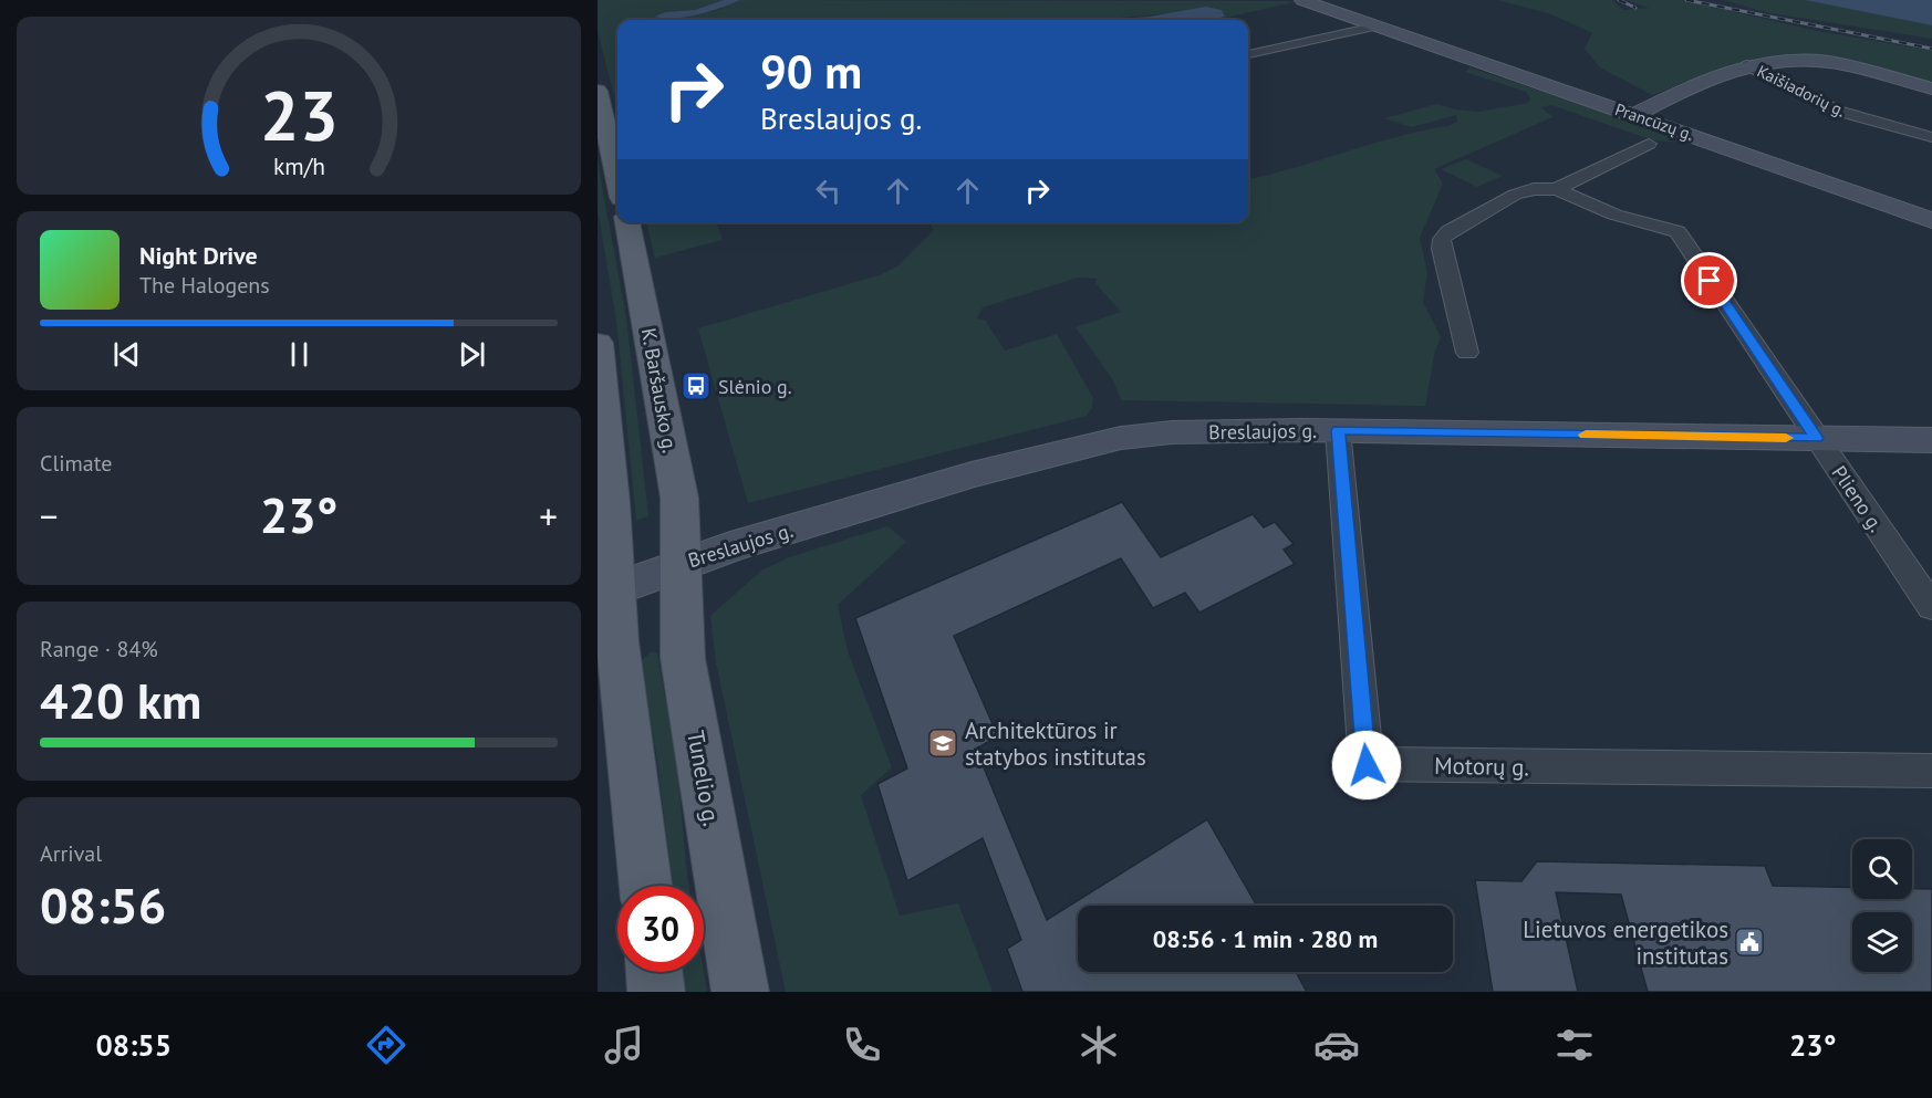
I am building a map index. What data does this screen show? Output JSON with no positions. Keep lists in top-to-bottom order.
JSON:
{
  "streets": {
    "main road": ["K. Baršausko g.", "Tunelio g."],
    "street": [
      "Kaišiadorių g.",
      "Prancūzų g.",
      "Breslaujos g.",
      "Plieno g.",
      "Motorų g."
    ]
  },
  "crossings": [
    ["K. Baršausko g.", "Breslaujos g."],
    ["K. Baršausko g.", "Tunelio g."],
    ["Breslaujos g.", "Plieno g."],
    ["Breslaujos g.", "Motorų g."],
    ["Breslaujos g.", "Tunelio g."]
  ],
  "places": {
    "bus stop": ["Slėnio g."],
    "school or university": ["Architektūros ir statybos institutas"],
    "public building": ["Lietuvos energetikos institutas"]
  },
  "page": {
    "turn": ["90 m", "Breslaujos g."],
    "song": ["Night Drive", "The Halogens"],
    "tile": [
      "Climate",
      ["Range · 84%", "420 km"],
      ["Arrival", "08:56"]
    ],
    "heat": ["−", "23°", "+"],
    "limit": "30",
    "trip": "08:56 · 1 min · 280 m",
    "tabs": ["08:55", "23°"],
    "gauge": ["23", "km/h"]
  }
}
